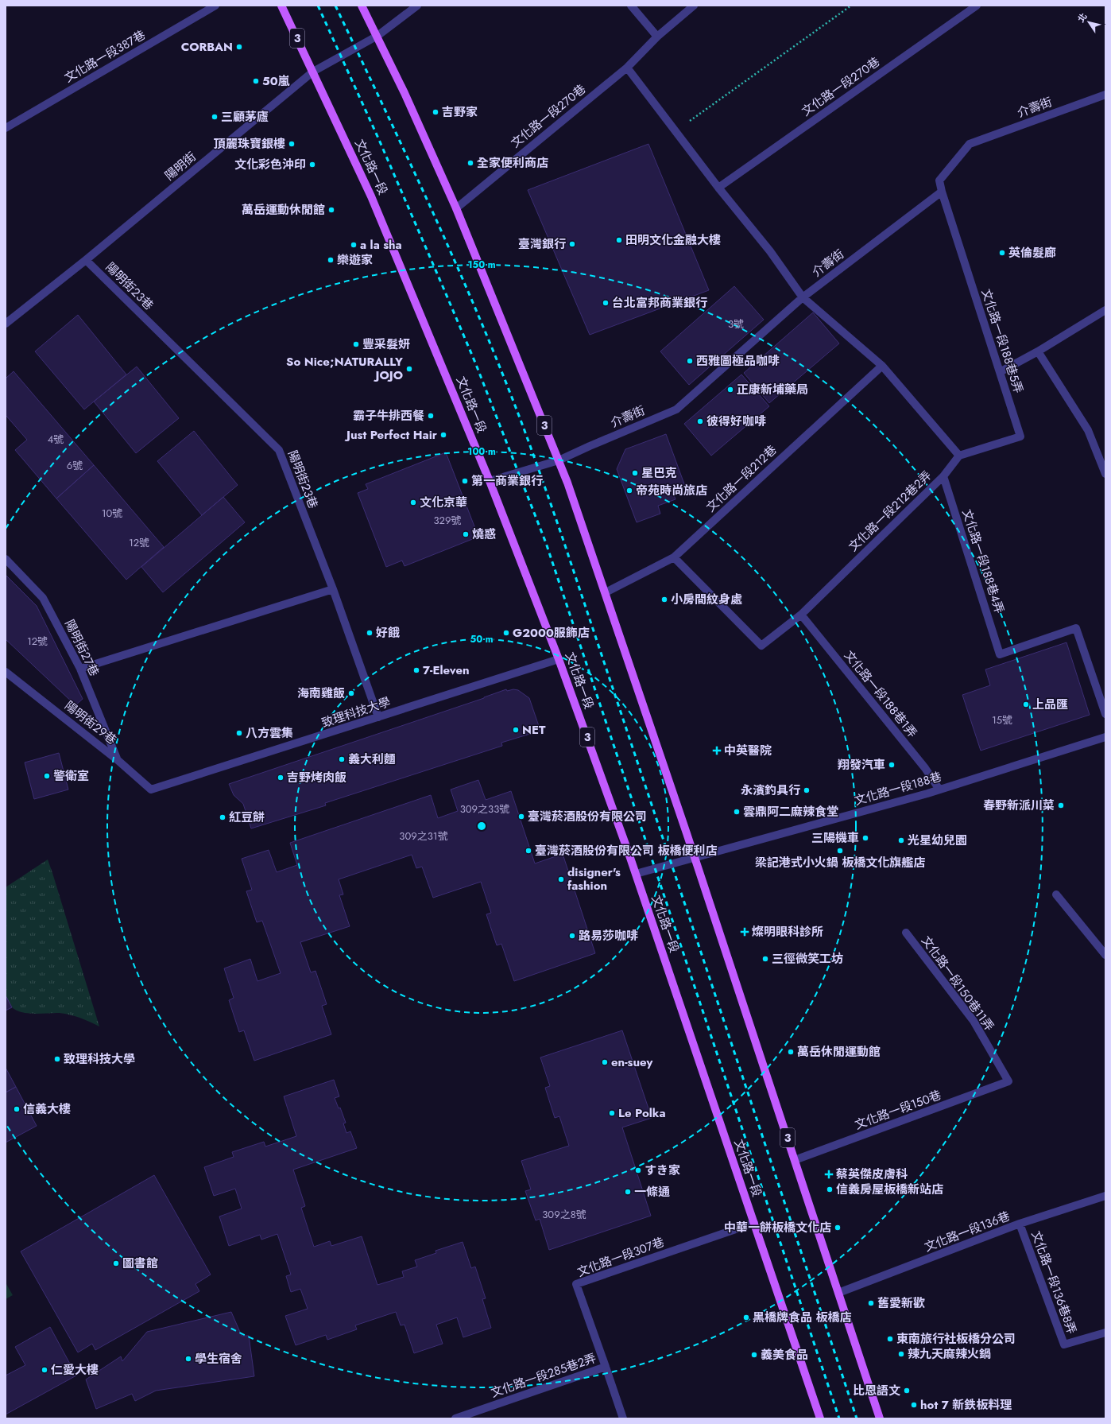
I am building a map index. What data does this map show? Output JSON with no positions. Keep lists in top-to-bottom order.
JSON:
{
  "streets": {
    "main road": ["3", "文化路一段"],
    "street": [
      "文化路一段387巷",
      "文化路一段270巷",
      "介壽街",
      "陽明街",
      "陽明街23巷",
      "文化路一段188巷5弄",
      "文化路一段212巷",
      "文化路一段212巷2弄",
      "文化路一段188巷4弄",
      "陽明街27巷",
      "文化路一段188巷1弄",
      "致理科技大學",
      "陽明街29巷",
      "文化路一段188巷",
      "文化路一段150巷11弄",
      "文化路一段150巷",
      "文化路一段136巷",
      "文化路一段307巷",
      "文化路一段136巷8弄",
      "文化路一段285巷2弄"
    ]
  },
  "crossings": [
    ["3", "文化路一段270巷"],
    ["3", "介壽街"],
    ["3", "陽明街"],
    ["3", "文化路一段212巷"],
    ["3", "文化路一段188巷"],
    ["3", "文化路一段150巷"],
    ["3", "文化路一段136巷"],
    ["介壽街", "文化路一段"],
    ["介壽街", "文化路一段188巷5弄"],
    ["陽明街", "文化路一段"],
    ["陽明街", "陽明街23巷"],
    ["文化路一段", "致理科技大學"],
    ["文化路一段", "文化路一段188巷"],
    ["文化路一段", "文化路一段307巷"],
    ["陽明街23巷", "致理科技大學"],
    ["文化路一段188巷5弄", "文化路一段212巷2弄"],
    ["文化路一段212巷", "文化路一段212巷2弄"],
    ["文化路一段212巷2弄", "文化路一段188巷4弄"],
    ["文化路一段212巷2弄", "文化路一段188巷1弄"],
    ["陽明街27巷", "陽明街29巷"],
    ["文化路一段188巷1弄", "文化路一段188巷"],
    ["致理科技大學", "陽明街29巷"],
    ["文化路一段150巷11弄", "文化路一段150巷"],
    ["文化路一段136巷", "文化路一段136巷8弄"],
    ["文化路一段307巷", "文化路一段285巷2弄"]
  ],
  "places": {
    "other": [
      "CORBAN",
      "50嵐",
      "吉野家",
      "三顧茅廬",
      "頂麗珠寶銀樓",
      "全家便利商店",
      "文化彩色沖印",
      "萬岳運動休閒館",
      "田明文化金融大樓",
      "臺灣銀行",
      "a la sha",
      "英倫髮廊",
      "樂遊家",
      "台北富邦商業銀行",
      "豐采髮妍",
      "西雅圖極品咖啡",
      "So Nice;NATURALLY JOJO",
      "正康新埔藥局",
      "霸子牛排西餐",
      "彼得好咖啡",
      "Just Perfect Hair",
      "星巴克",
      "第一商業銀行",
      "帝苑時尚旅店",
      "文化京華",
      "燒惑",
      "小房間紋身處",
      "好餓",
      "G2000服飾店",
      "7-Eleven",
      "海南雞飯",
      "上品匯",
      "NET",
      "八方雲集",
      "義大利麵",
      "翔發汽車",
      "警衛室",
      "吉野烤肉飯",
      "永濱釣具行",
      "春野新派川菜",
      "雲鼎阿二麻辣食堂",
      "臺灣菸酒股份有限公司",
      "紅豆餅",
      "三陽機車",
      "光星幼兒園",
      "臺灣菸酒股份有限公司 板橋便利店",
      "梁記港式小火鍋 板橋文化旗艦店",
      "disigner's fashion",
      "路易莎咖啡",
      "三徑微笑工坊",
      "萬岳休閒運動館",
      "致理科技大學",
      "en-suey",
      "信義大樓",
      "Le Polka",
      "すき家",
      "信義房屋板橋新站店",
      "一條通",
      "中華一餅板橋文化店",
      "圖書館",
      "舊愛新歡",
      "黑橋牌食品 板橋店",
      "東南旅行社板橋分公司",
      "辣九天麻辣火鍋",
      "義美食品",
      "學生宿舍",
      "仁愛大樓",
      "比恩語文",
      "hot 7 新鉄板料理"
    ],
    "health": ["中英醫院", "燦明眼科診所", "蔡英傑皮膚科"]
  },
  "house_numbers": [
    "3號",
    "4號",
    "6號",
    "10號",
    "329號",
    "12號",
    "12號",
    "15號",
    "309之33號",
    "309之31號",
    "309之8號"
  ],
  "north": "top left",
  "rings": ["150 m", "100 m", "50 m"]
}
